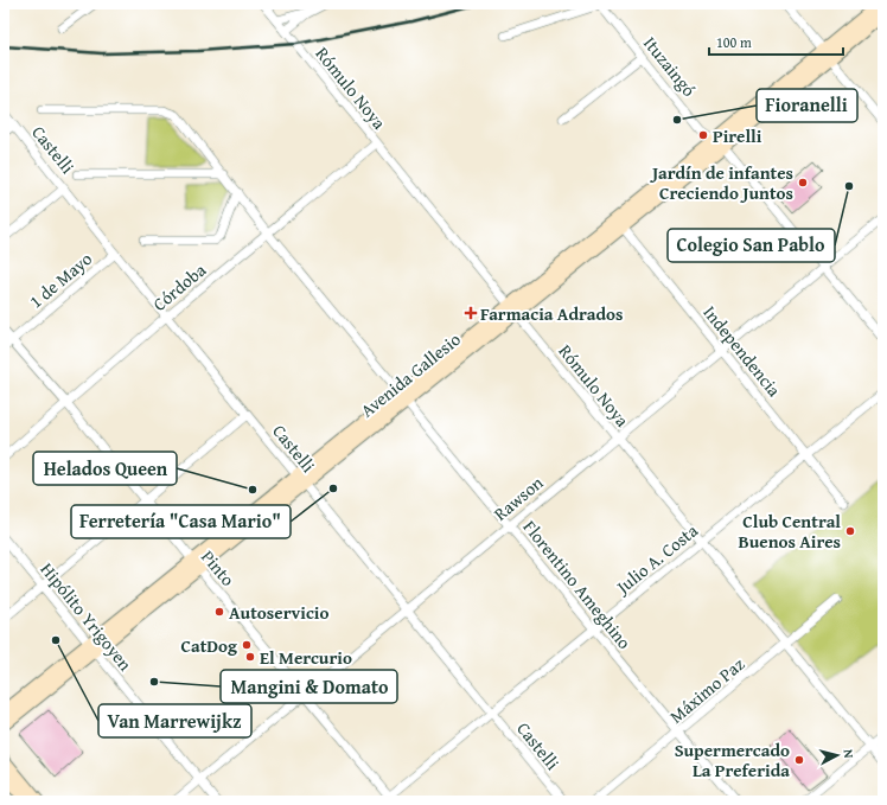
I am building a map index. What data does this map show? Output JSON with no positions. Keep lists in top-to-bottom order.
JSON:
{
  "streets": {
    "main road": ["Avenida Gallesio"],
    "street": [
      "Ituzaingó",
      "Rómulo Noya",
      "Castelli",
      "1 de Mayo",
      "Córdoba",
      "Independencia",
      "Rawson",
      "Julio A. Costa",
      "Pinto",
      "Florentino Ameghino",
      "Hipólito Yrigoyen",
      "Máximo Paz"
    ]
  },
  "crossings": [
    ["Ituzaingó", "Avenida Gallesio"],
    ["Ituzaingó", "Rawson"],
    ["Rómulo Noya", "Córdoba"],
    ["Rómulo Noya", "Avenida Gallesio"],
    ["Rómulo Noya", "Rawson"],
    ["Rómulo Noya", "Julio A. Costa"],
    ["Rómulo Noya", "Máximo Paz"],
    ["Castelli", "1 de Mayo"],
    ["Castelli", "Córdoba"],
    ["Castelli", "Avenida Gallesio"],
    ["Castelli", "Rawson"],
    ["Castelli", "Julio A. Costa"],
    ["1 de Mayo", "Pinto"],
    ["Córdoba", "Pinto"],
    ["Córdoba", "Florentino Ameghino"],
    ["Independencia", "Avenida Gallesio"],
    ["Independencia", "Rawson"],
    ["Independencia", "Julio A. Costa"],
    ["Avenida Gallesio", "Pinto"],
    ["Avenida Gallesio", "Florentino Ameghino"],
    ["Avenida Gallesio", "Hipólito Yrigoyen"],
    ["Rawson", "Pinto"],
    ["Rawson", "Florentino Ameghino"],
    ["Rawson", "Hipólito Yrigoyen"],
    ["Julio A. Costa", "Pinto"],
    ["Julio A. Costa", "Florentino Ameghino"],
    ["Florentino Ameghino", "Máximo Paz"]
  ],
  "places": {
    "other": [
      "Fioranelli",
      "Pirelli",
      "Jardín de infantes Creciendo Juntos",
      "Colegio San Pablo",
      "Ferretería \"Casa Mario\"",
      "Helados Queen",
      "Club Central Buenos Aires",
      "Autoservicio",
      "Van Marrewijkz",
      "CatDog",
      "El Mercurio",
      "Mangini & Domato",
      "Supermercado La Preferida"
    ],
    "health": ["Farmacia Adrados"]
  },
  "scale_bar": "100 m",
  "north": "right"
}
